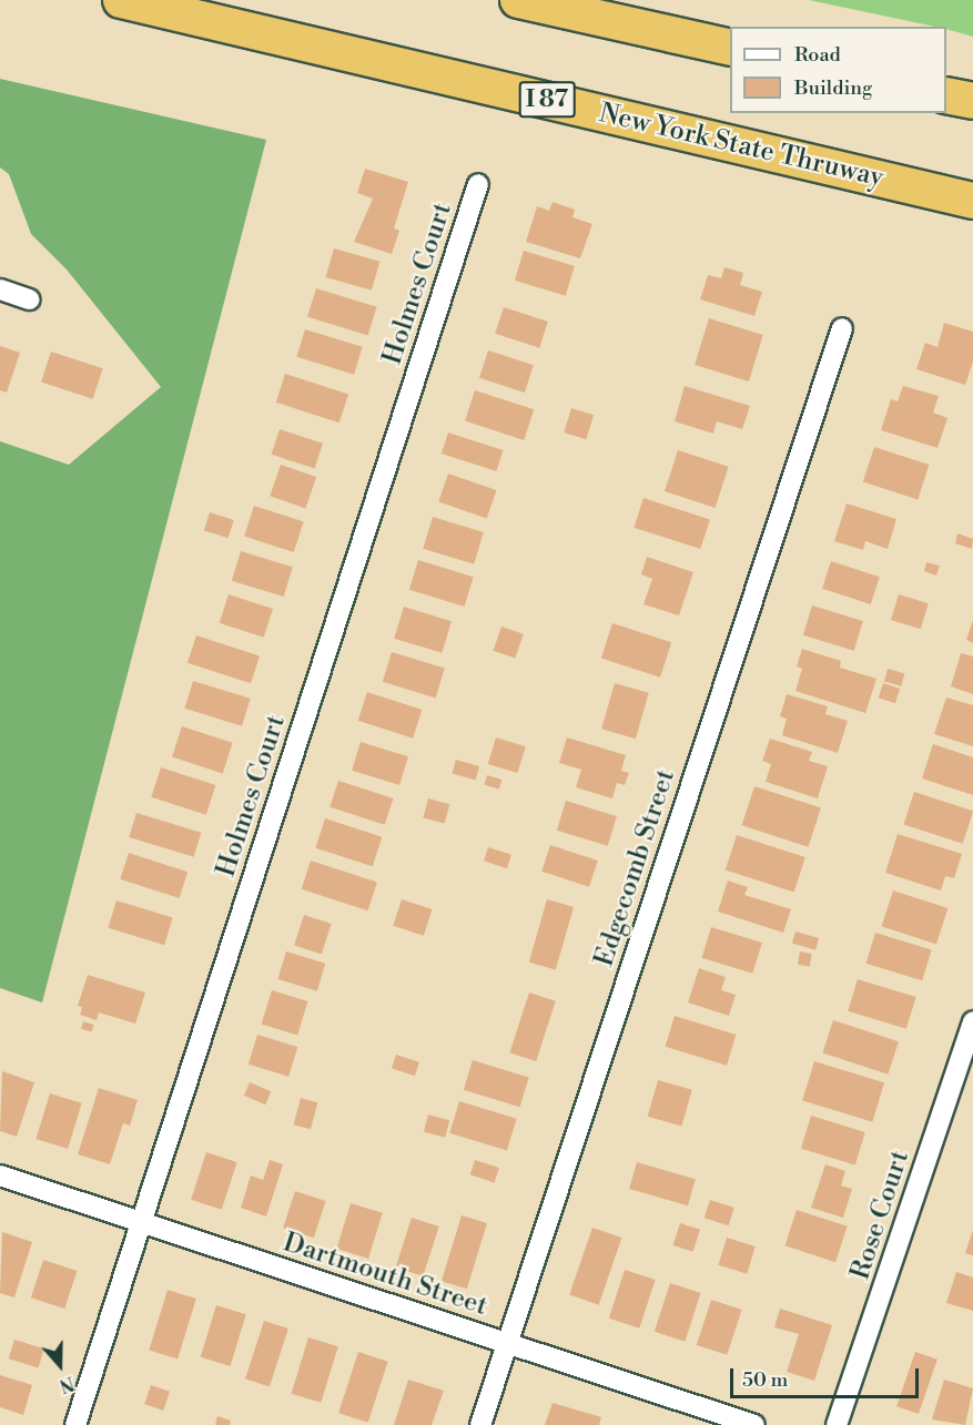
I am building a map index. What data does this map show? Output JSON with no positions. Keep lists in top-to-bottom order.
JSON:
{
  "streets": {
    "highway": ["I 87", "New York State Thruway"],
    "street": [
      "Holmes Court",
      "Edgecomb Street",
      "Rose Court",
      "Dartmouth Street"
    ]
  },
  "crossings": [
    ["Holmes Court", "Dartmouth Street"],
    ["Edgecomb Street", "Dartmouth Street"]
  ],
  "legend": ["Road", "Building"],
  "scale_bar": "50 m",
  "north": "bottom"
}
